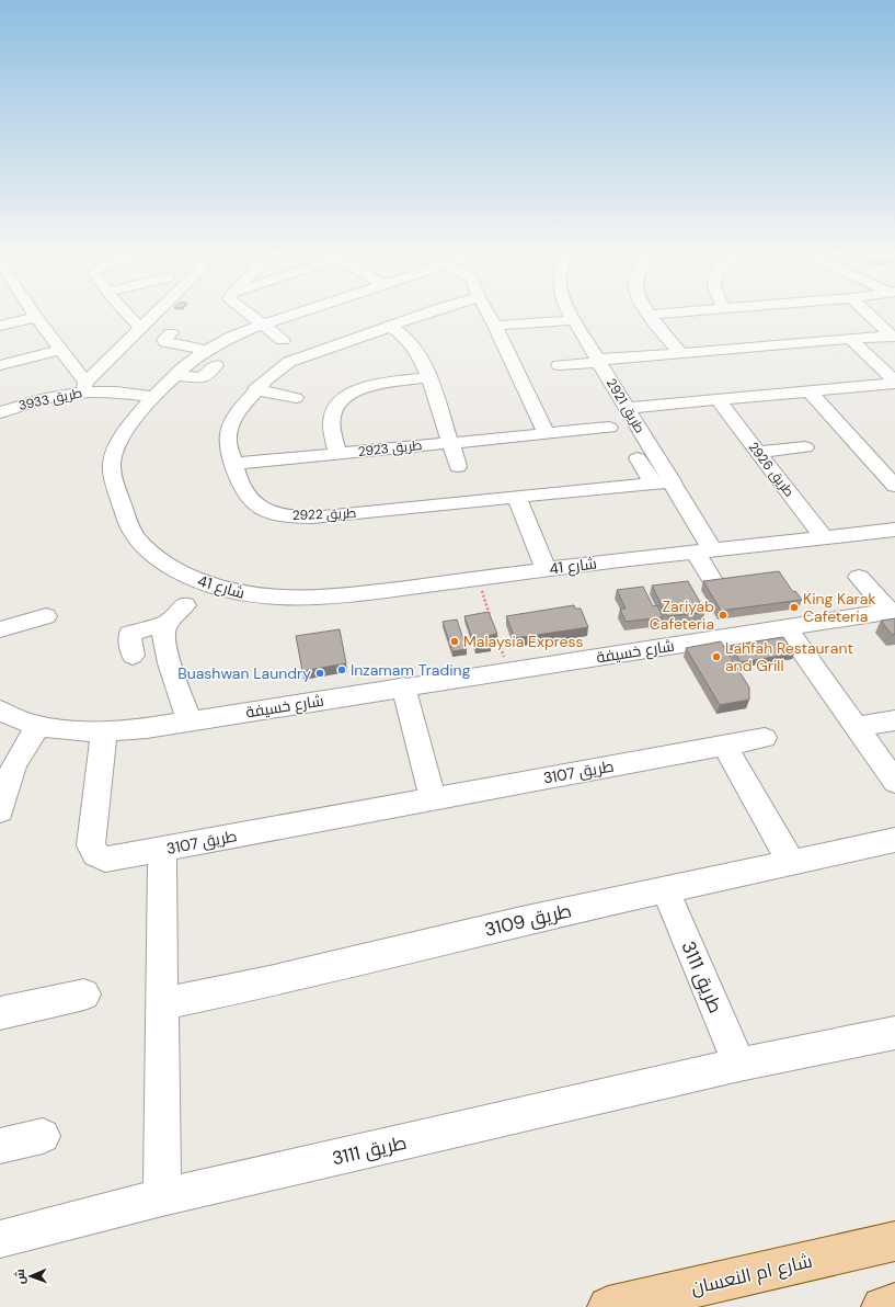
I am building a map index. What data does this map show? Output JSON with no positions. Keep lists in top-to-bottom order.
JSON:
{
  "streets": {
    "main road": ["شارع ام النعسان"],
    "street": [
      "طريق 3933",
      "طريق 2921",
      "طريق 2923",
      "طريق 2926",
      "طريق 2922",
      "شارع 41",
      "شارع خسيفة",
      "طريق 3107",
      "طريق 3109",
      "طريق 3111"
    ]
  },
  "crossings": [
    ["طريق 3933", "شارع 41"],
    ["طريق 2921", "طريق 2922"],
    ["طريق 2921", "شارع 41"],
    ["طريق 2923", "طريق 2922"],
    ["طريق 2926", "شارع 41"],
    ["شارع خسيفة", "طريق 3107"],
    ["طريق 3109", "طريق 3111"]
  ],
  "places": [
    "King Karak Cafeteria",
    "Zariyab Cafeteria",
    "Malaysia Express",
    "Lahfah Restaurant and Grill",
    "Inzamam Trading",
    "Buashwan Laundry"
  ],
  "north": "left"
}
